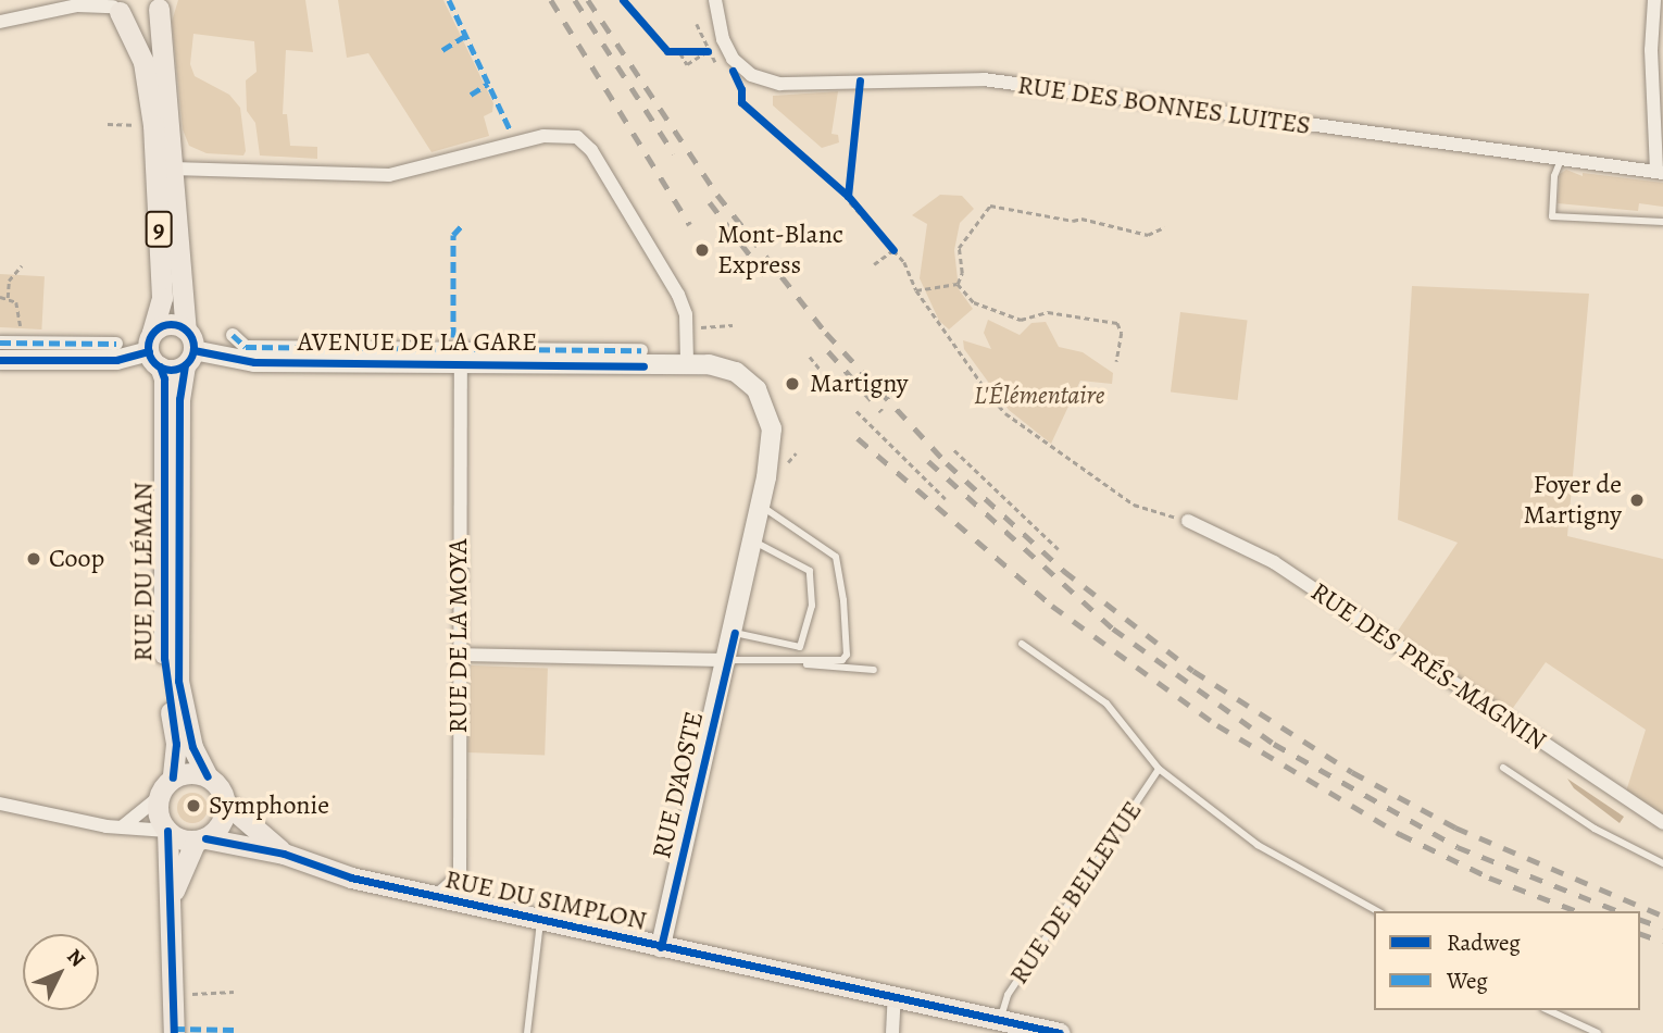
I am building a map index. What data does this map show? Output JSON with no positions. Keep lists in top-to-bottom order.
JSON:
{
  "streets": {
    "main road": ["9", "RUE DU LÉMAN", "RUE DU SIMPLON"],
    "street": [
      "RUE DES BONNES LUITES",
      "AVENUE DE LA GARE",
      "RUE DE LA MOYA",
      "RUE DES PRÉS-MAGNIN",
      "RUE D'AOSTE"
    ],
    "lane": ["RUE DE BELLEVUE"]
  },
  "crossings": [
    ["9", "AVENUE DE LA GARE"],
    ["9", "RUE DU LÉMAN"],
    ["9", "RUE DU SIMPLON"],
    ["AVENUE DE LA GARE", "RUE DU LÉMAN"],
    ["AVENUE DE LA GARE", "RUE DE LA MOYA"],
    ["AVENUE DE LA GARE", "RUE D'AOSTE"],
    ["RUE DU LÉMAN", "RUE DU SIMPLON"],
    ["RUE DE LA MOYA", "RUE DU SIMPLON"],
    ["RUE D'AOSTE", "RUE DU SIMPLON"],
    ["RUE DE BELLEVUE", "RUE DU SIMPLON"]
  ],
  "parks": ["L'Élémentaire"],
  "places": [
    "Mont-Blanc Express",
    "Martigny",
    "Foyer de Martigny",
    "Coop",
    "Symphonie"
  ],
  "legend": ["Radweg", "Weg"],
  "north": "top right"
}
